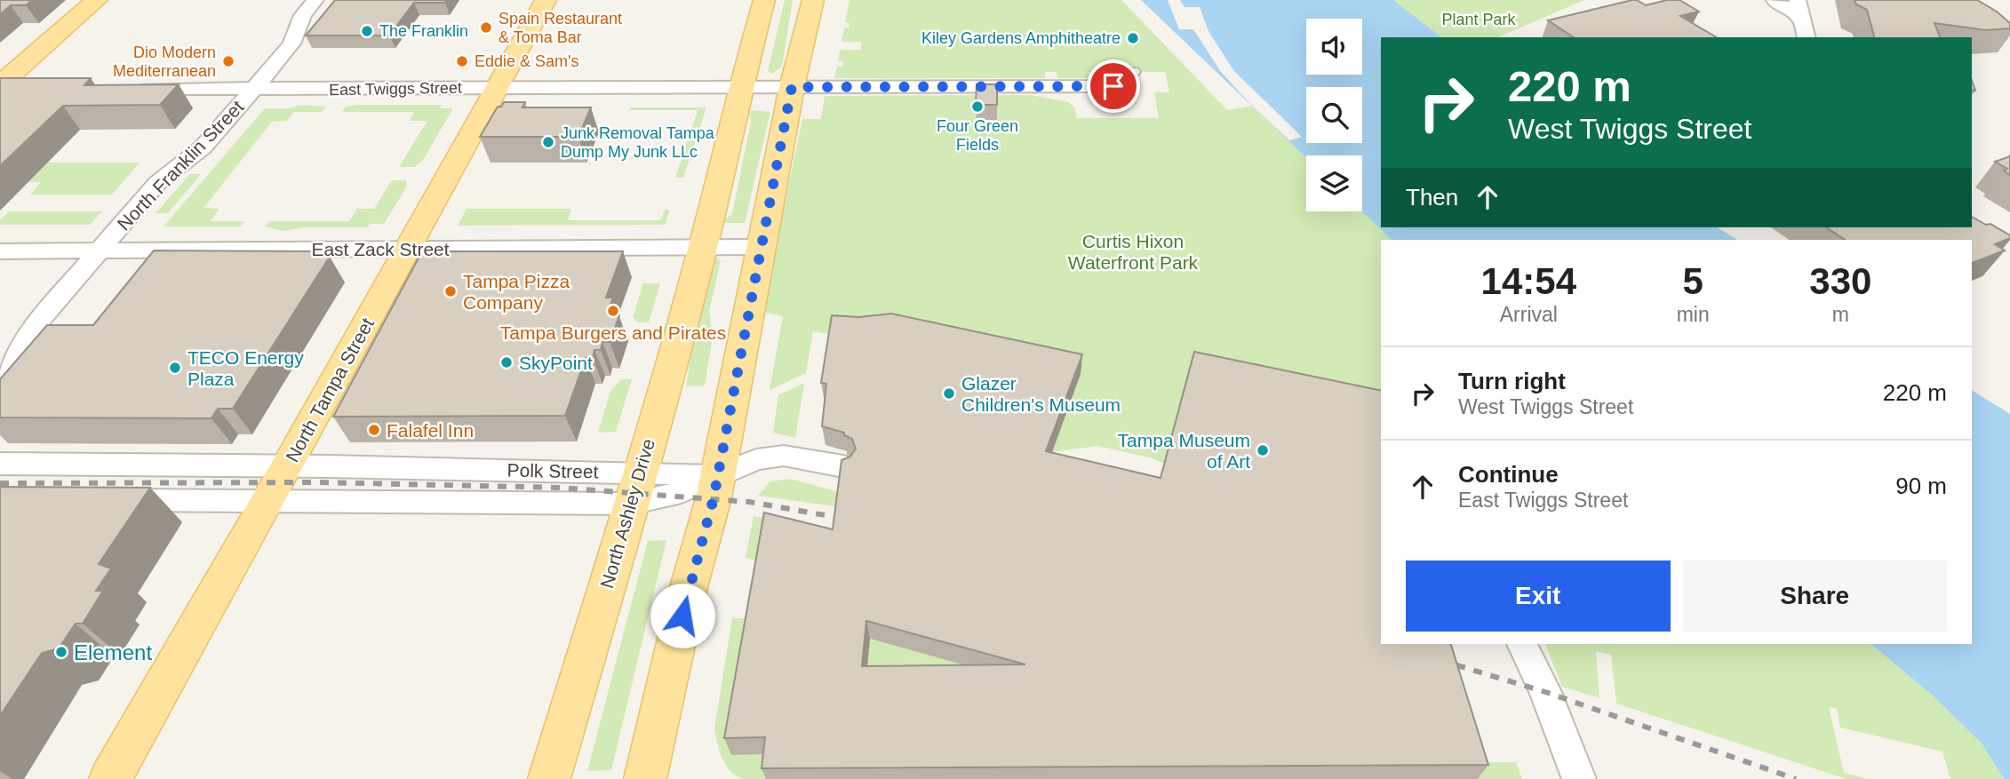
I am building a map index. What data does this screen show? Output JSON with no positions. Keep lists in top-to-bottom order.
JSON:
{
  "streets": {
    "main road": ["North Tampa Street", "North Ashley Drive"],
    "street": [
      "East Twiggs Street",
      "North Franklin Street",
      "East Zack Street",
      "Polk Street"
    ]
  },
  "crossings": [
    ["East Twiggs Street", "North Franklin Street"],
    ["East Twiggs Street", "North Tampa Street"],
    ["North Franklin Street", "East Zack Street"],
    ["East Zack Street", "North Tampa Street"],
    ["East Zack Street", "North Ashley Drive"],
    ["North Tampa Street", "Polk Street"],
    ["Polk Street", "North Ashley Drive"]
  ],
  "parks": ["Plant Park", "Curtis Hixon Waterfront Park"],
  "places": [
    "Spain Restaurant & Toma Bar",
    "The Franklin",
    "Kiley Gardens Amphitheatre",
    "Dio Modern Mediterranean",
    "Eddie & Sam's",
    "Four Green Fields",
    "Junk Removal Tampa Dump My Junk LLc",
    "Tampa Pizza Company",
    "Tampa Burgers and Pirates",
    "SkyPoint",
    "TECO Energy Plaza",
    "Glazer Children's Museum",
    "Falafel Inn",
    "Tampa Museum of Art",
    "Element"
  ],
  "page": {
    "turn": ["220 m", "West Twiggs Street"],
    "then": "Then",
    "eta": [
      "14:54",
      "Arrival",
      "5",
      "min",
      "330",
      "m"
    ],
    "list": [
      {
        "name": "Turn right",
        "note": "West Twiggs Street",
        "value": "220 m"
      },
      {
        "name": "Continue",
        "note": "East Twiggs Street",
        "value": "90 m"
      }
    ],
    "buttons": ["Exit", "Share"]
  }
}
